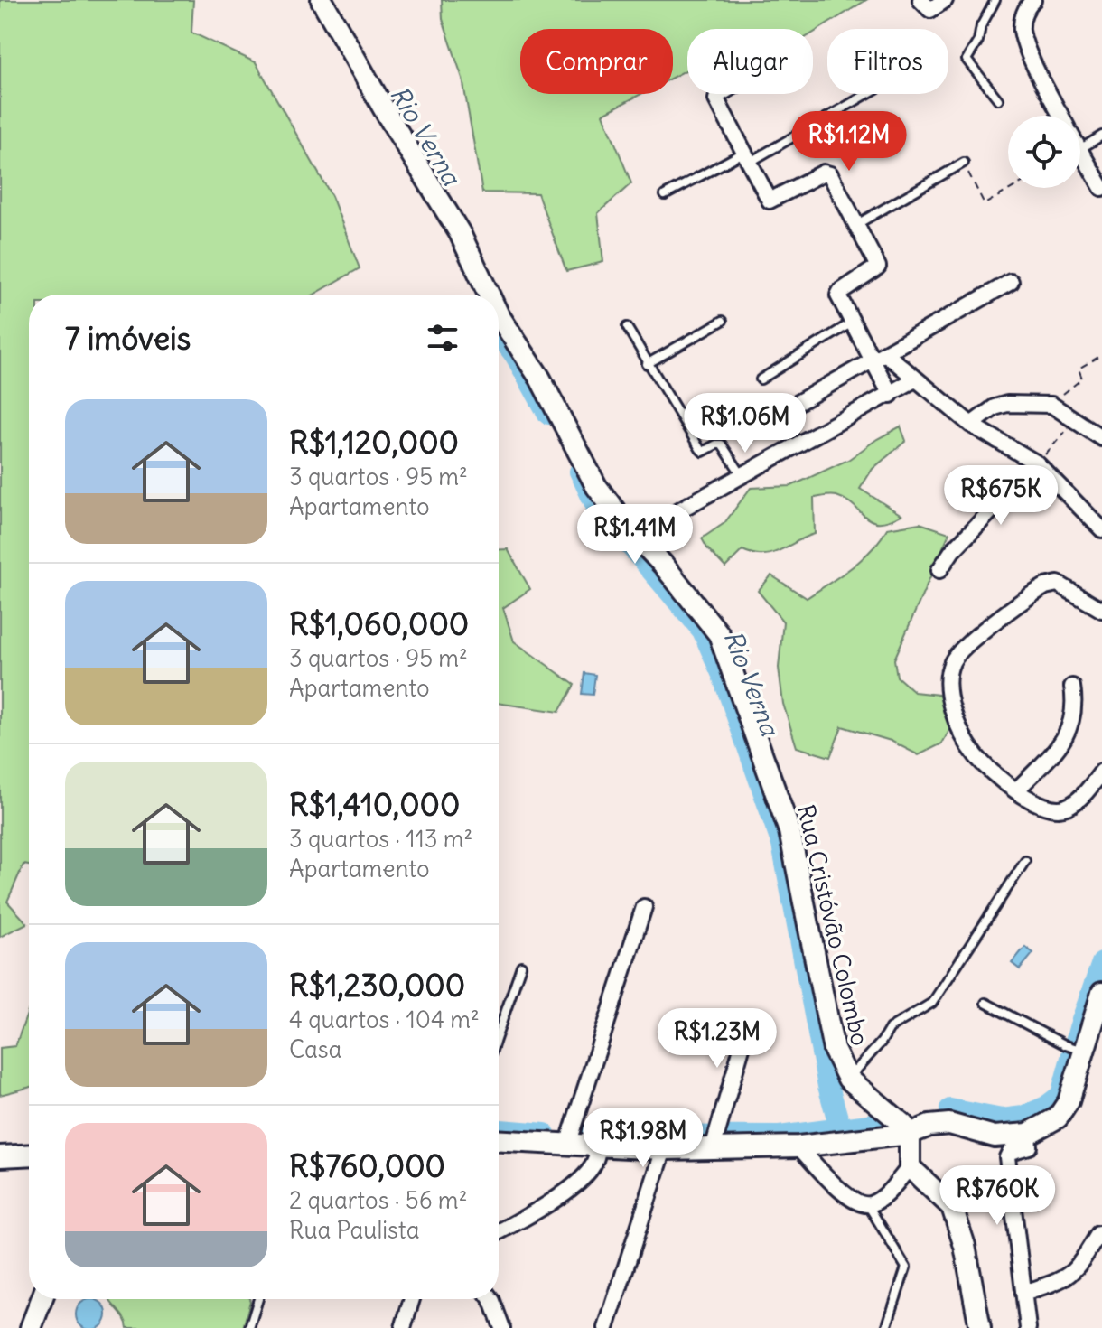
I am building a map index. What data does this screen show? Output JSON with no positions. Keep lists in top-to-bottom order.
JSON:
{
  "streets": {
    "main road": ["Rua Cristóvão Colombo"]
  },
  "water": ["Rio Verna"],
  "page": {
    "chip": ["Comprar", "Alugar", "Filtros"],
    "price": [
      "R$1.12M",
      "R$1.06M",
      "R$675K",
      "R$1.41M",
      "R$1.23M",
      "R$1.98M",
      "R$760K"
    ],
    "heading": "7 imóveis",
    "list": [
      {
        "name": "R$1,120,000",
        "note": "3 quartos · 95 m² · Apartamento"
      },
      {
        "name": "R$1,060,000",
        "note": "3 quartos · 95 m² · Apartamento"
      },
      {
        "name": "R$1,410,000",
        "note": "3 quartos · 113 m² · Apartamento"
      },
      {
        "name": "R$1,230,000",
        "note": "4 quartos · 104 m² · Casa"
      },
      {
        "name": "R$760,000",
        "note": "2 quartos · 56 m² · Rua Paulista"
      }
    ]
  }
}
